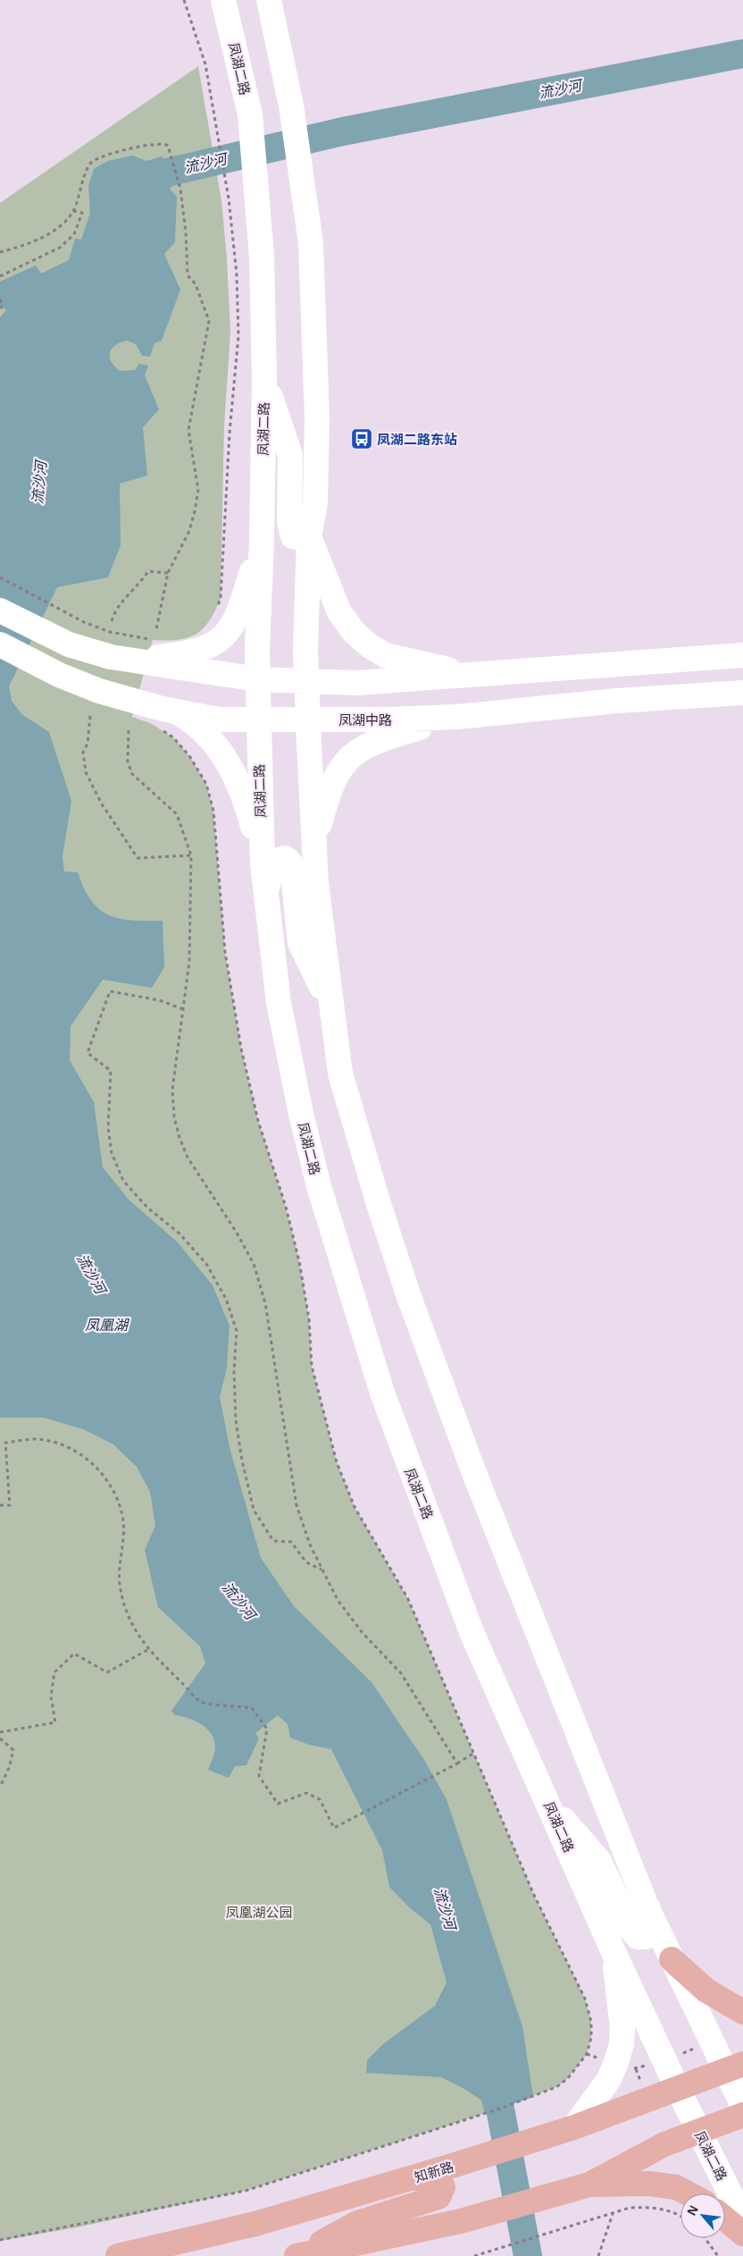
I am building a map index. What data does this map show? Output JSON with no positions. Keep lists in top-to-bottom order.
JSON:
{
  "streets": {
    "main road": ["知新路"],
    "street": ["凤湖二路", "凤湖中路"]
  },
  "crossings": [
    ["凤湖二路", "凤湖中路"],
    ["凤湖二路", "知新路"]
  ],
  "water": ["流沙河", "凤凰湖"],
  "parks": ["凤凰湖公园"],
  "places": {
    "bus stop": ["凤湖二路东站"]
  },
  "north": "top left"
}
